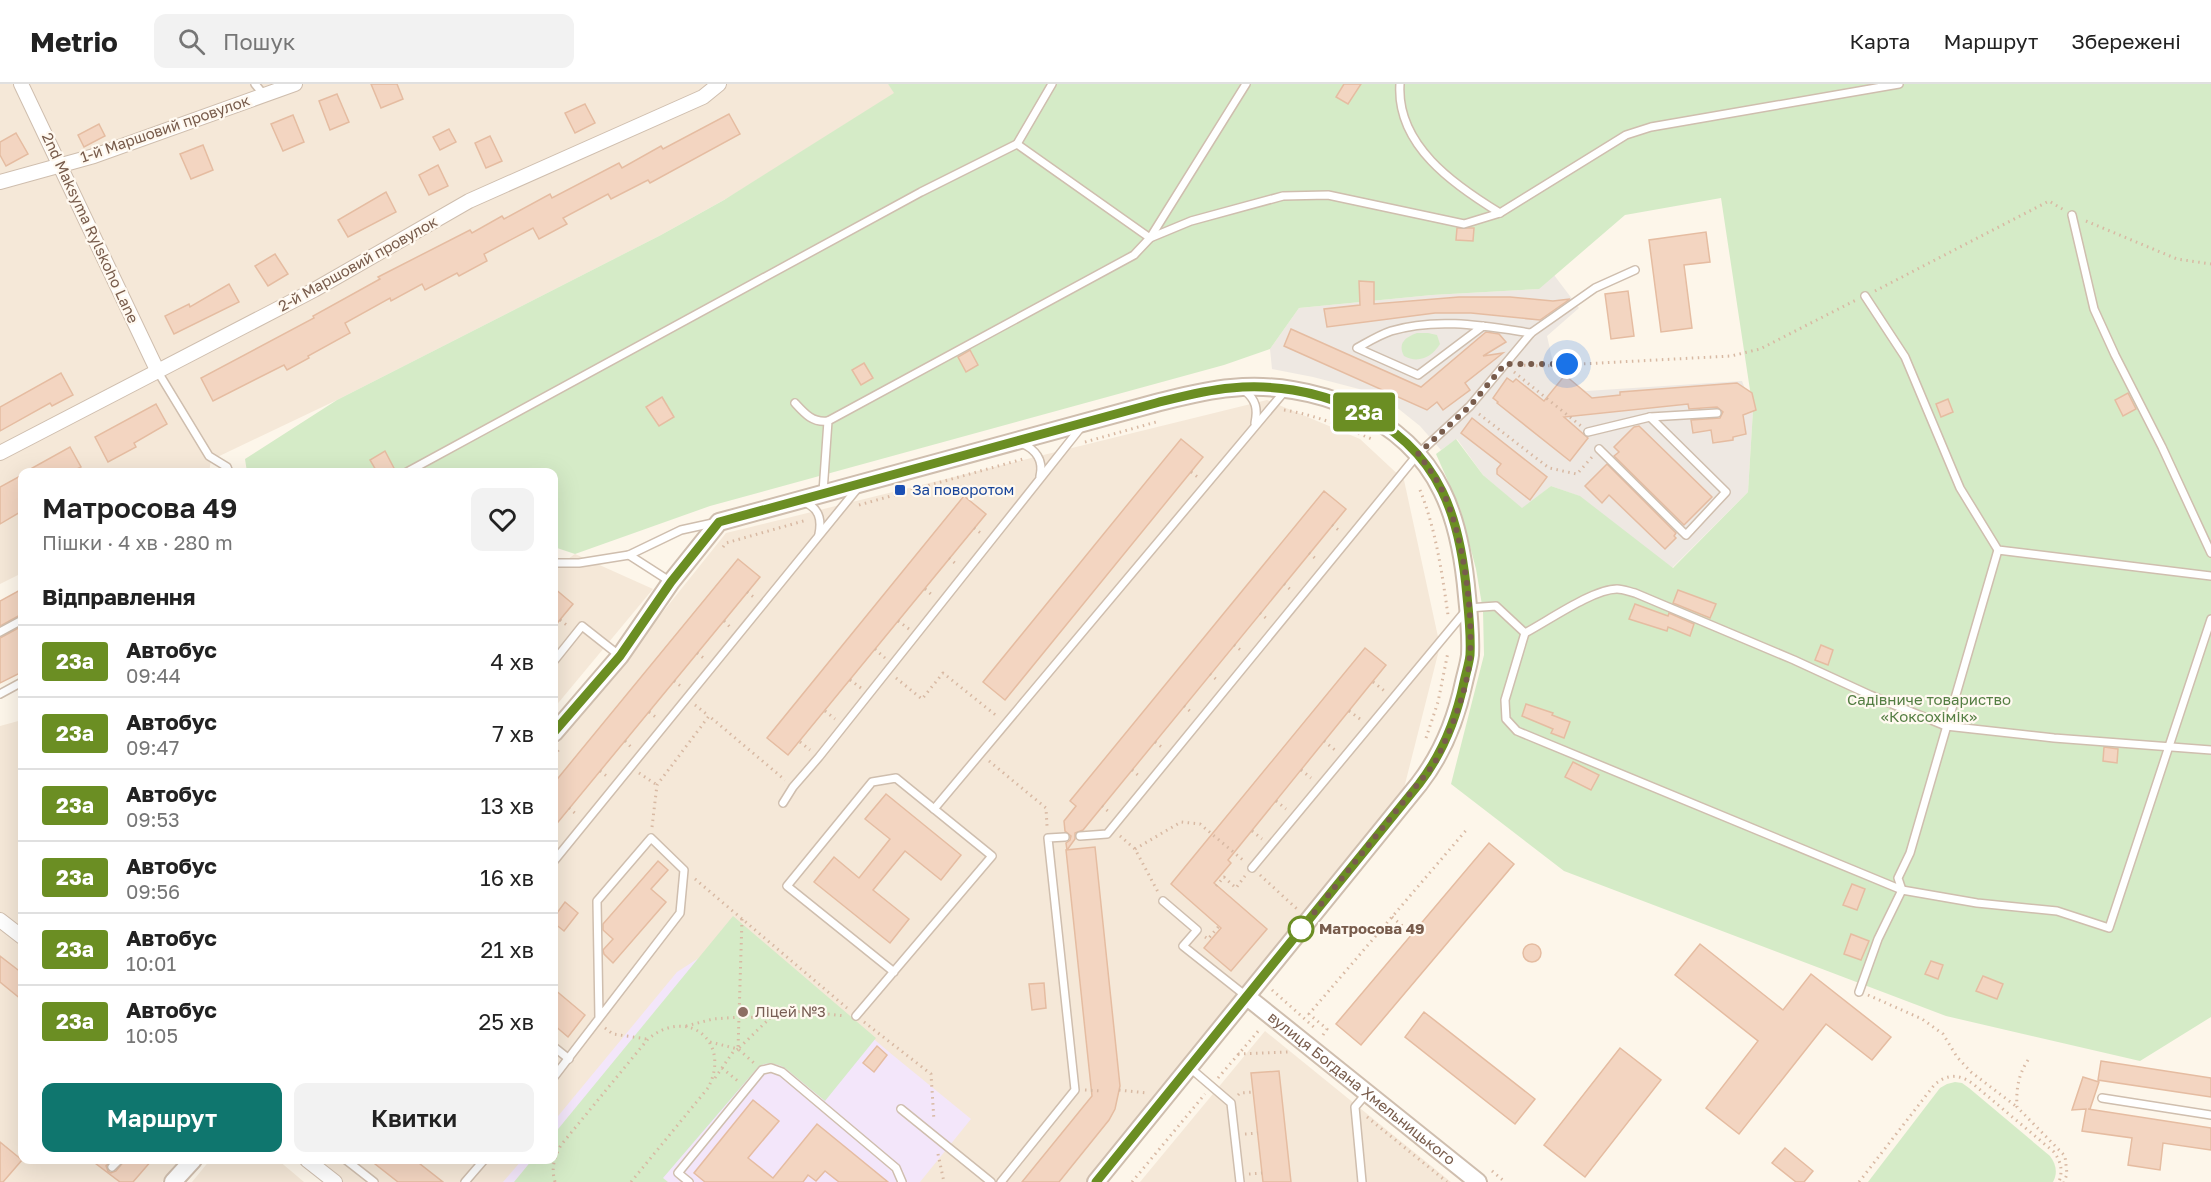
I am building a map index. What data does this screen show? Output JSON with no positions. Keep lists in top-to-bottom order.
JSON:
{
  "streets": {
    "street": [
      "1-й Маршовий провулок",
      "2nd Maksyma Rylskoho Lane",
      "2-й Маршовий провулок",
      "вулиця Богдана Хмельницького"
    ]
  },
  "crossings": [
    ["1-й Маршовий провулок", "2nd Maksyma Rylskoho Lane"],
    ["2nd Maksyma Rylskoho Lane", "2-й Маршовий провулок"]
  ],
  "parks": ["Садівниче товариство «Коксохімік»"],
  "places": {
    "transit": ["За поворотом"],
    "other": ["Матросова 49", "Ліцей №3"]
  },
  "lines": ["bus line 23а"],
  "page": {
    "header": "Metrio",
    "search": "Пошук",
    "nav": ["Карта", "Маршрут", "Збережені"],
    "on_map": "23а",
    "heading": [
      ["Матросова 49", "Пішки · 4 хв · 280 m"],
      "Відправлення"
    ],
    "list": [
      {
        "mark": "23а",
        "name": "Автобус",
        "note": "09:44",
        "value": "4 хв"
      },
      {
        "mark": "23а",
        "name": "Автобус",
        "note": "09:47",
        "value": "7 хв"
      },
      {
        "mark": "23а",
        "name": "Автобус",
        "note": "09:53",
        "value": "13 хв"
      },
      {
        "mark": "23а",
        "name": "Автобус",
        "note": "09:56",
        "value": "16 хв"
      },
      {
        "mark": "23а",
        "name": "Автобус",
        "note": "10:01",
        "value": "21 хв"
      },
      {
        "mark": "23а",
        "name": "Автобус",
        "note": "10:05",
        "value": "25 хв"
      }
    ],
    "buttons": ["Маршрут", "Квитки"]
  }
}
